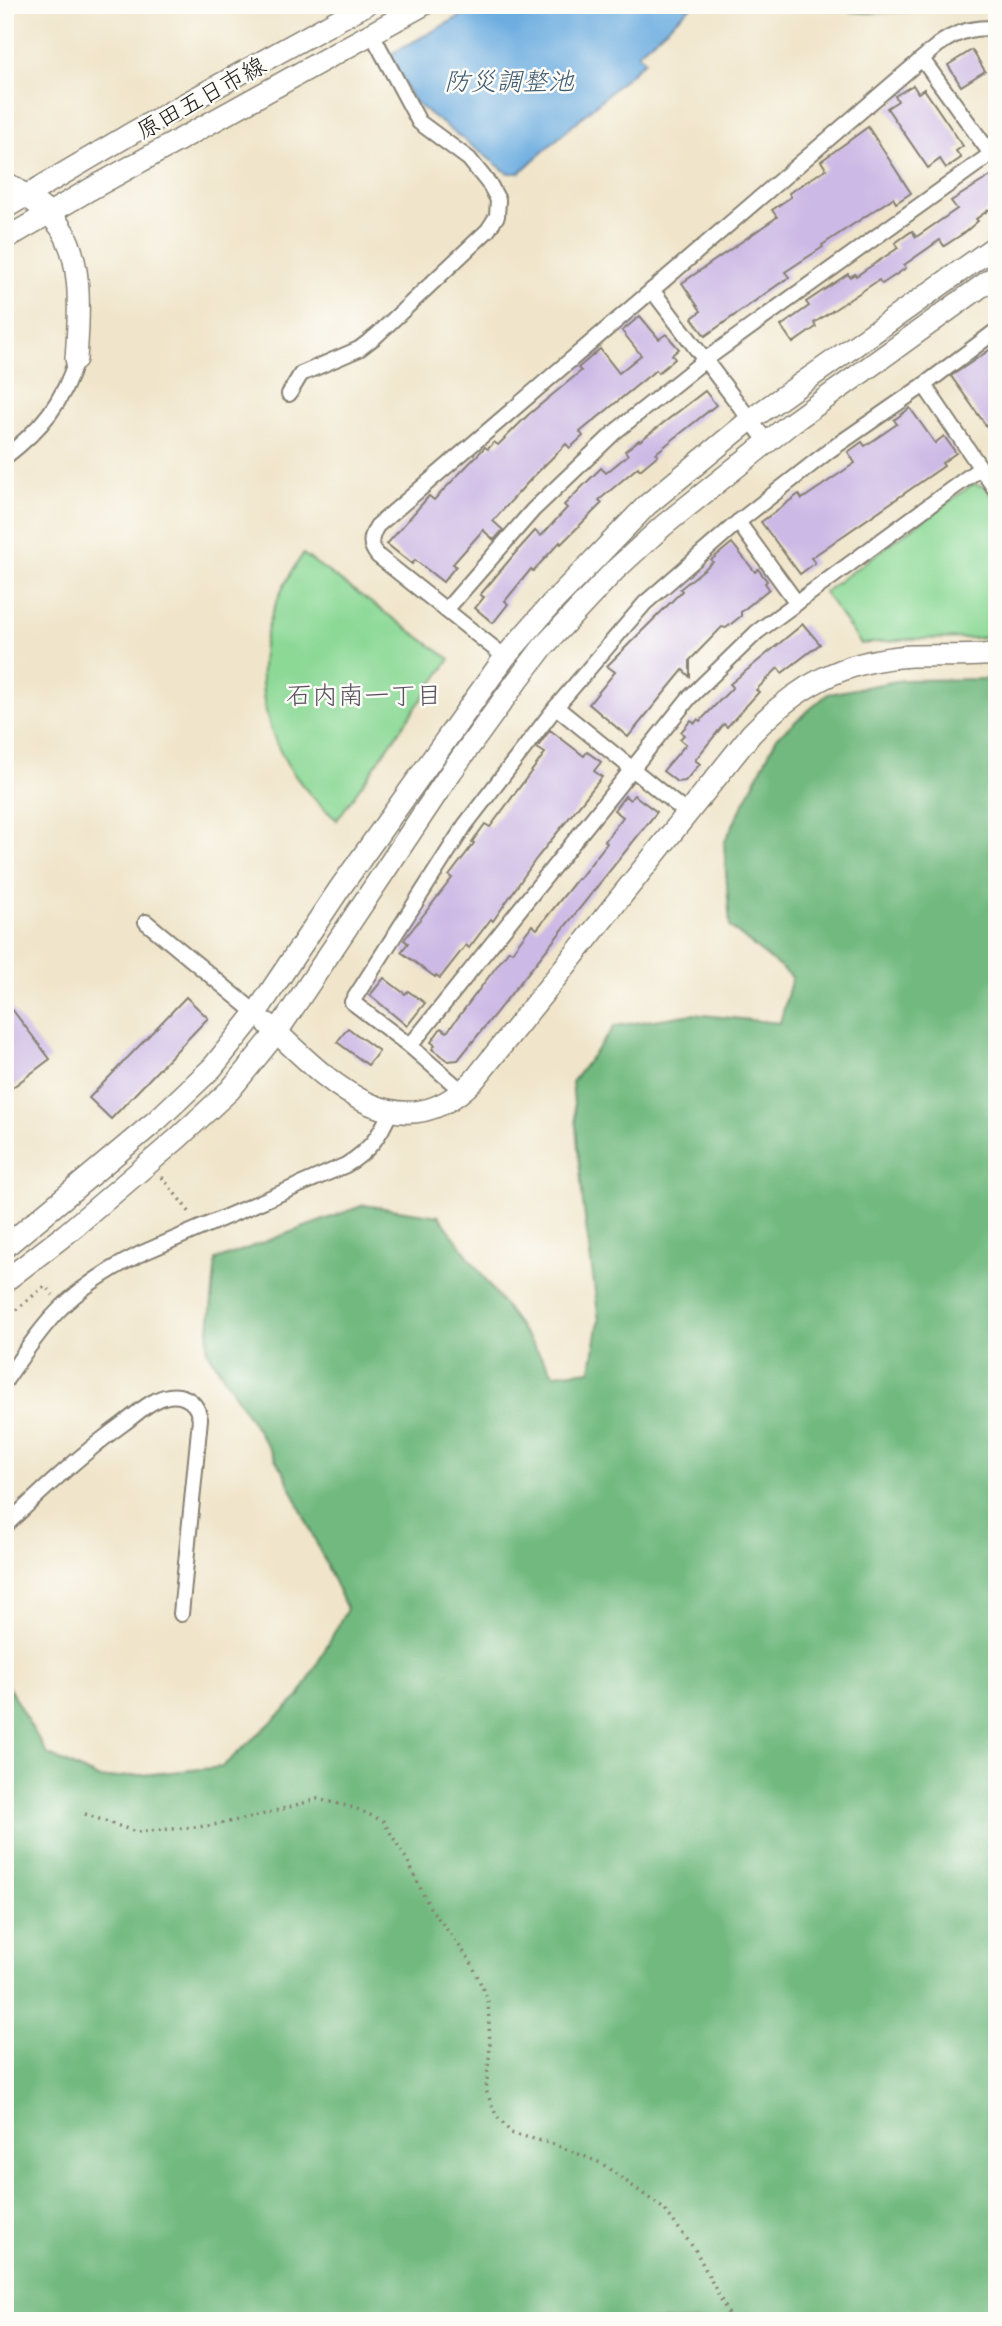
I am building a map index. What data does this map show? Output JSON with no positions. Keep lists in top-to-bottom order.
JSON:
{
  "streets": {
    "street": ["原田五日市線"]
  },
  "districts": ["石内南一丁目"],
  "water": ["防災調整池"]
}
